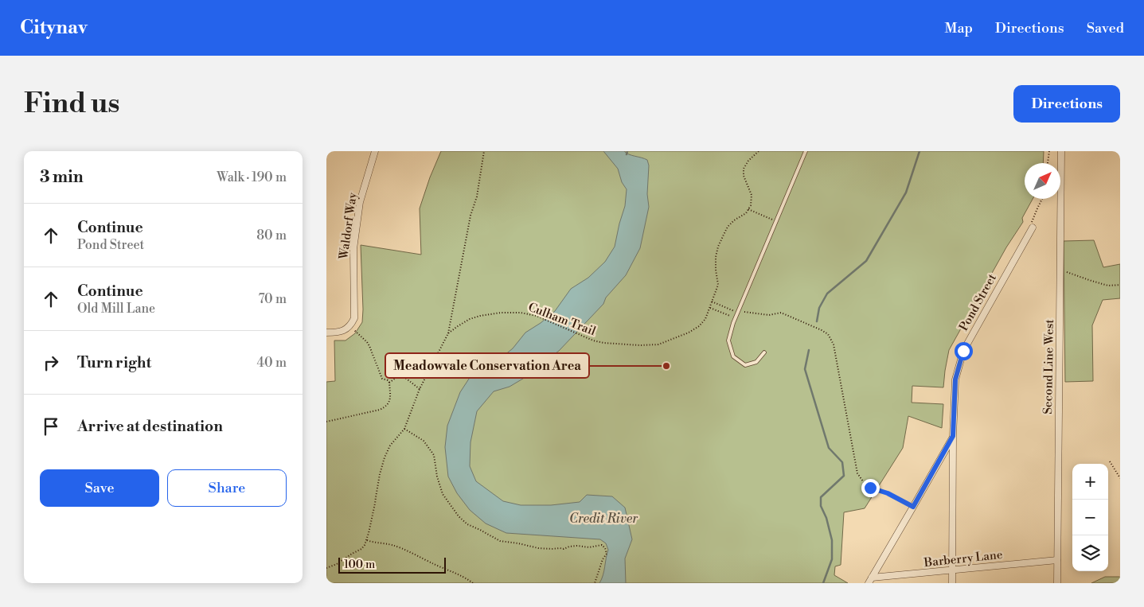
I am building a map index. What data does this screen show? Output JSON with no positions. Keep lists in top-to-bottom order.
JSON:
{
  "streets": {
    "street": [
      "Waldorf Way",
      "Pond Street",
      "Second Line West",
      "Barberry Lane"
    ],
    "path": ["Culham Trail"]
  },
  "crossings": [
    ["Pond Street", "Barberry Lane"],
    ["Second Line West", "Barberry Lane"]
  ],
  "water": ["Credit River"],
  "places": ["Meadowvale Conservation Area"],
  "scale_bar": "100 m",
  "north": "top right",
  "page": {
    "header": "Citynav",
    "nav": ["Map", "Directions", "Saved"],
    "buttons": [
      "Directions",
      ["Save", "Share"]
    ],
    "title": "Find us",
    "heading": ["3 min", "Walk · 190 m"],
    "list": [
      ["Continue", "Pond Street", "80 m"],
      ["Continue", "Old Mill Lane", "70 m"],
      ["Turn right", "40 m"],
      "Arrive at destination"
    ],
    "map_buttons": ["+", "−"],
    "scale": "100 m"
  }
}
